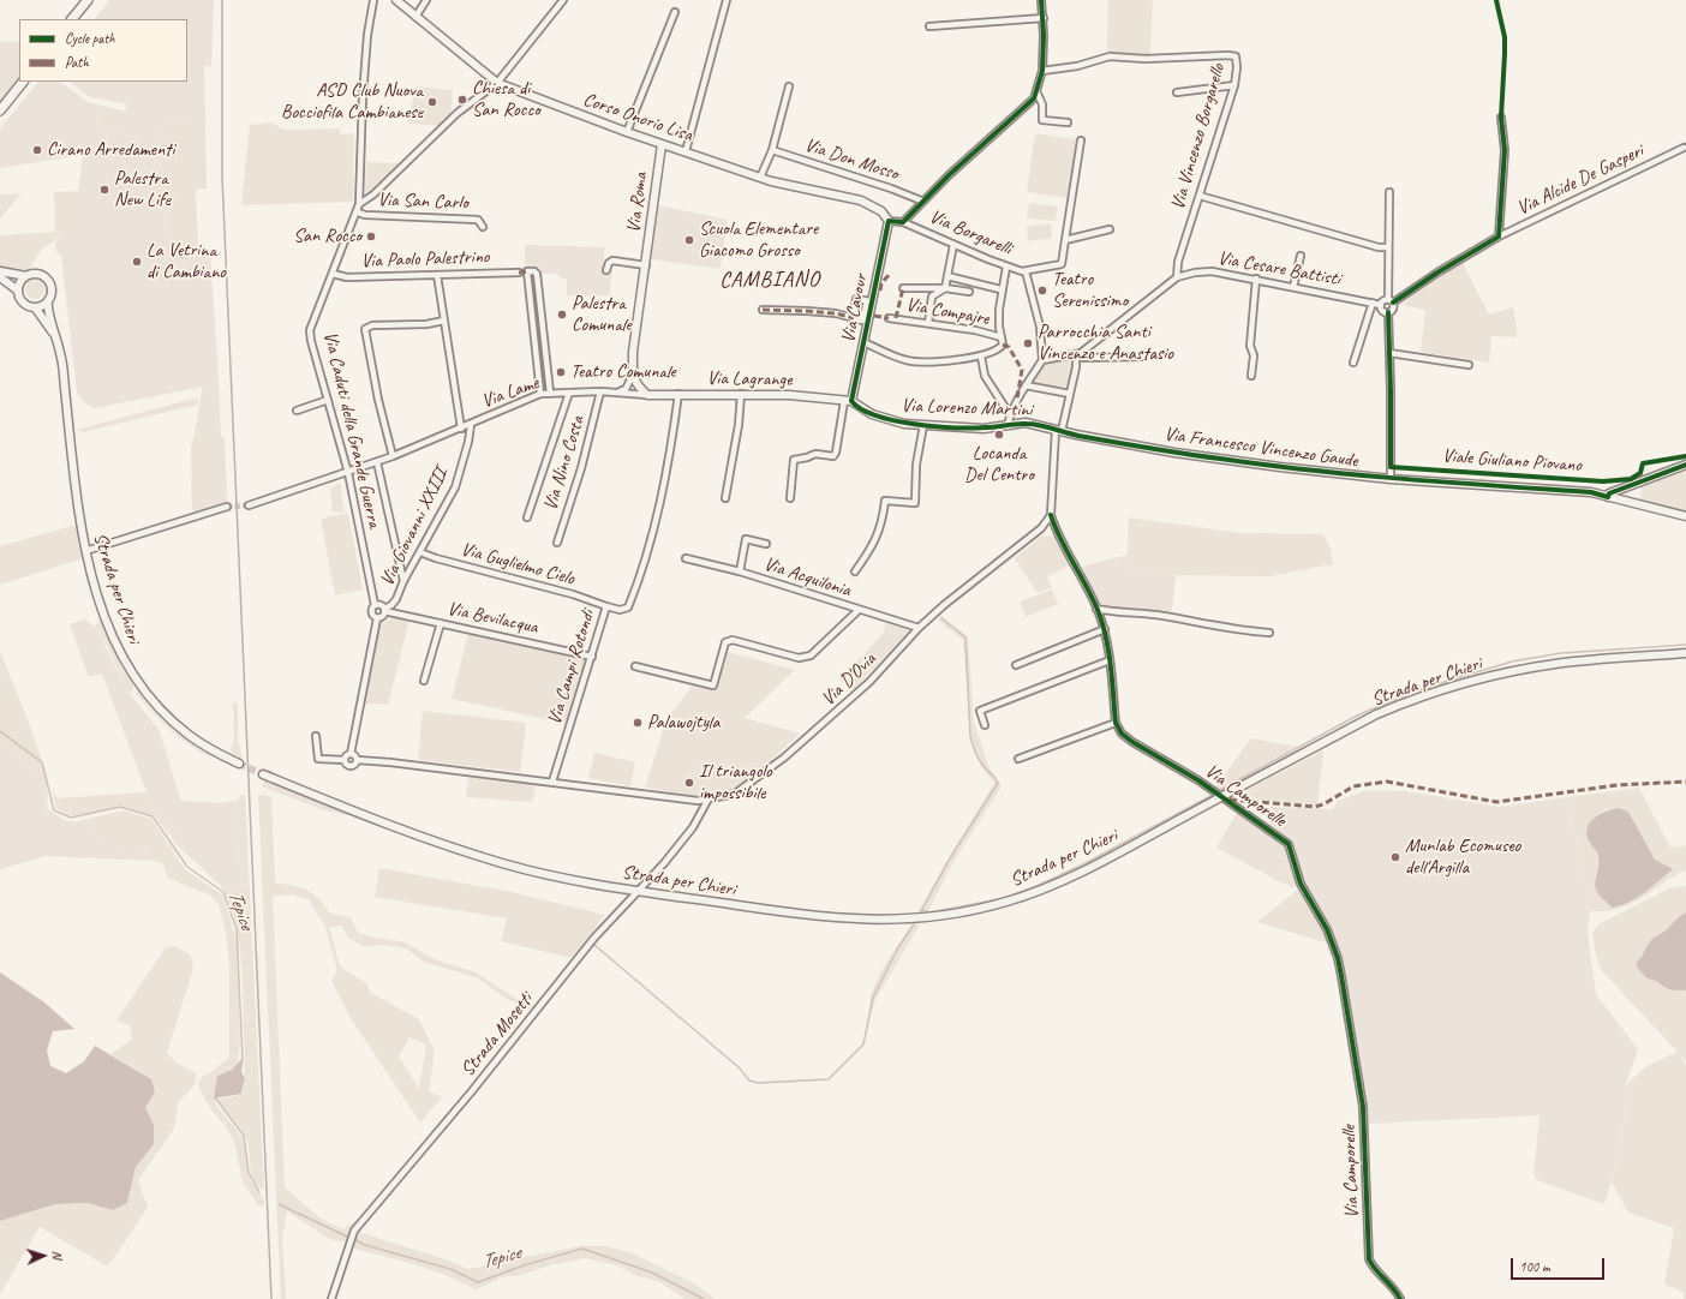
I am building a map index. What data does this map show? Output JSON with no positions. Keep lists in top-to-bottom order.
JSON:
{
  "streets": {
    "main road": [
      "Corso Onorio Lisa",
      "Via Roma",
      "Via Cavour",
      "Via Lagrange",
      "Via Lorenzo Martini",
      "Via Francesco Vincenzo Gaude",
      "Strada per Chieri"
    ],
    "street": [
      "Via Vincenzo Borgarello",
      "Via Don Mosso",
      "Via Alcide De Gasperi",
      "Via San Carlo",
      "Via Borgarelli",
      "Via Paolo Palestrino",
      "Via Cesare Battisti",
      "Via Compajre",
      "Via Lame",
      "Via Caduti della Grande Guerra",
      "Via Nino Costa",
      "Via Giovanni XXIII",
      "Via Guglielmo Cielo",
      "Via Acquilonia",
      "Via Bevilacqua",
      "Via Campi Rotondi",
      "Via D'Ovia",
      "Via Camporelle",
      "Strada Mosetti"
    ],
    "cycle path": ["Viale Giuliano Piovano"]
  },
  "crossings": [
    ["Corso Onorio Lisa", "Via Roma"],
    ["Corso Onorio Lisa", "Via Borgarelli"],
    ["Corso Onorio Lisa", "Via Cavour"],
    ["Via Vincenzo Borgarello", "Via Cesare Battisti"],
    ["Via Alcide De Gasperi", "Via Cesare Battisti"],
    ["Via San Carlo", "Via Caduti della Grande Guerra"],
    ["Via Borgarelli", "Via Cavour"],
    ["Via Paolo Palestrino", "Via Caduti della Grande Guerra"],
    ["Via Cavour", "Via Lagrange"],
    ["Via Cavour", "Via Lorenzo Martini"],
    ["Via Lagrange", "Via Lame"],
    ["Via Lagrange", "Via Lorenzo Martini"],
    ["Via Lagrange", "Via Campi Rotondi"],
    ["Via Lame", "Via Caduti della Grande Guerra"],
    ["Via Lame", "Via Nino Costa"],
    ["Via Lame", "Via Giovanni XXIII"],
    ["Via Lorenzo Martini", "Via Francesco Vincenzo Gaude"],
    ["Via Caduti della Grande Guerra", "Via Giovanni XXIII"],
    ["Via Caduti della Grande Guerra", "Via Bevilacqua"],
    ["Via Giovanni XXIII", "Via Guglielmo Cielo"],
    ["Via Giovanni XXIII", "Via Bevilacqua"],
    ["Via Guglielmo Cielo", "Via Campi Rotondi"],
    ["Via Acquilonia", "Via D'Ovia"],
    ["Strada per Chieri", "Via Camporelle"],
    ["Strada per Chieri", "Strada Mosetti"],
    ["Via Bevilacqua", "Via Campi Rotondi"],
    ["Via Campi Rotondi", "Via D'Ovia"],
    ["Via D'Ovia", "Strada Mosetti"]
  ],
  "districts": ["CAMBIANO"],
  "water": ["Tepice"],
  "places": [
    "Chiesa di San Rocco",
    "ASD Club Nuova Bocciofila Cambianese",
    "Cirano Arredamenti",
    "Palestra New Life",
    "San Rocco",
    "Scuola Elementare Giacomo Grosso",
    "La Vetrina di Cambiano",
    "Teatro Serenissimo",
    "Palestra Comunale",
    "Parrocchia Santi Vincenzo e Anastasio",
    "Teatro Comunale",
    "Locanda Del Centro",
    "Palawojtyla",
    "Il triangolo impossibile",
    "Munlab Ecomuseo dell'Argilla"
  ],
  "legend": ["Cycle path", "Path"],
  "scale_bar": "100 m",
  "north": "right"
}
